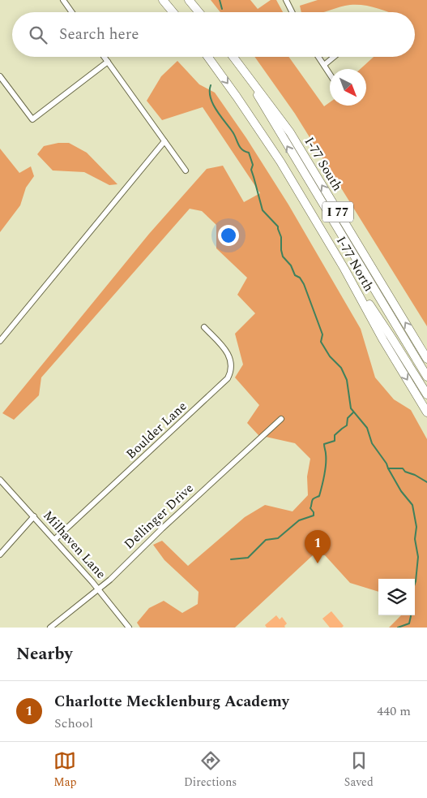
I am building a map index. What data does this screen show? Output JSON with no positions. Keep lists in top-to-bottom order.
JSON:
{
  "streets": {
    "highway": ["I-77 South", "I 77", "I-77 North"],
    "street": ["Boulder Lane", "Dellinger Drive", "Milhaven Lane"]
  },
  "crossings": [
    ["I-77 South", "I 77"],
    ["I 77", "I-77 North"],
    ["Boulder Lane", "Milhaven Lane"],
    ["Dellinger Drive", "Milhaven Lane"]
  ],
  "north": "bottom right",
  "page": {
    "search": "Search here",
    "pins": "1",
    "heading": "Nearby",
    "list": [
      {
        "mark": "1",
        "name": "Charlotte Mecklenburg Academy",
        "note": "School",
        "value": "440 m"
      }
    ],
    "nav": ["Map", "Directions", "Saved"]
  }
}
